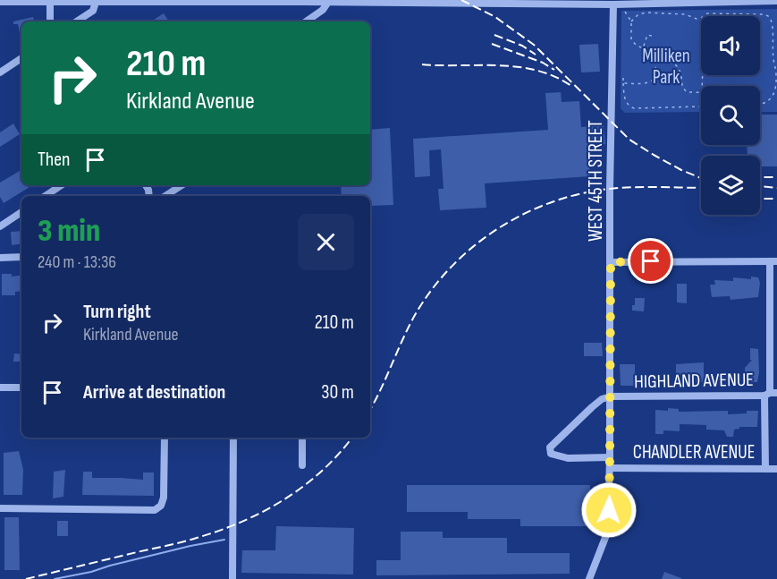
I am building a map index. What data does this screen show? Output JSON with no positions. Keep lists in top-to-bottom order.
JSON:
{
  "streets": {
    "street": ["WEST 45TH STREET", "HIGHLAND AVENUE", "CHANDLER AVENUE"]
  },
  "crossings": [
    ["WEST 45TH STREET", "HIGHLAND AVENUE"],
    ["WEST 45TH STREET", "CHANDLER AVENUE"]
  ],
  "parks": ["Milliken Park"],
  "page": {
    "turn": ["210 m", "Kirkland Avenue"],
    "then": "Then",
    "heading": ["3 min", "240 m · 13:36"],
    "list": [
      {
        "name": "Turn right",
        "note": "Kirkland Avenue",
        "value": "210 m"
      },
      {
        "name": "Arrive at destination",
        "value": "30 m"
      }
    ]
  }
}
